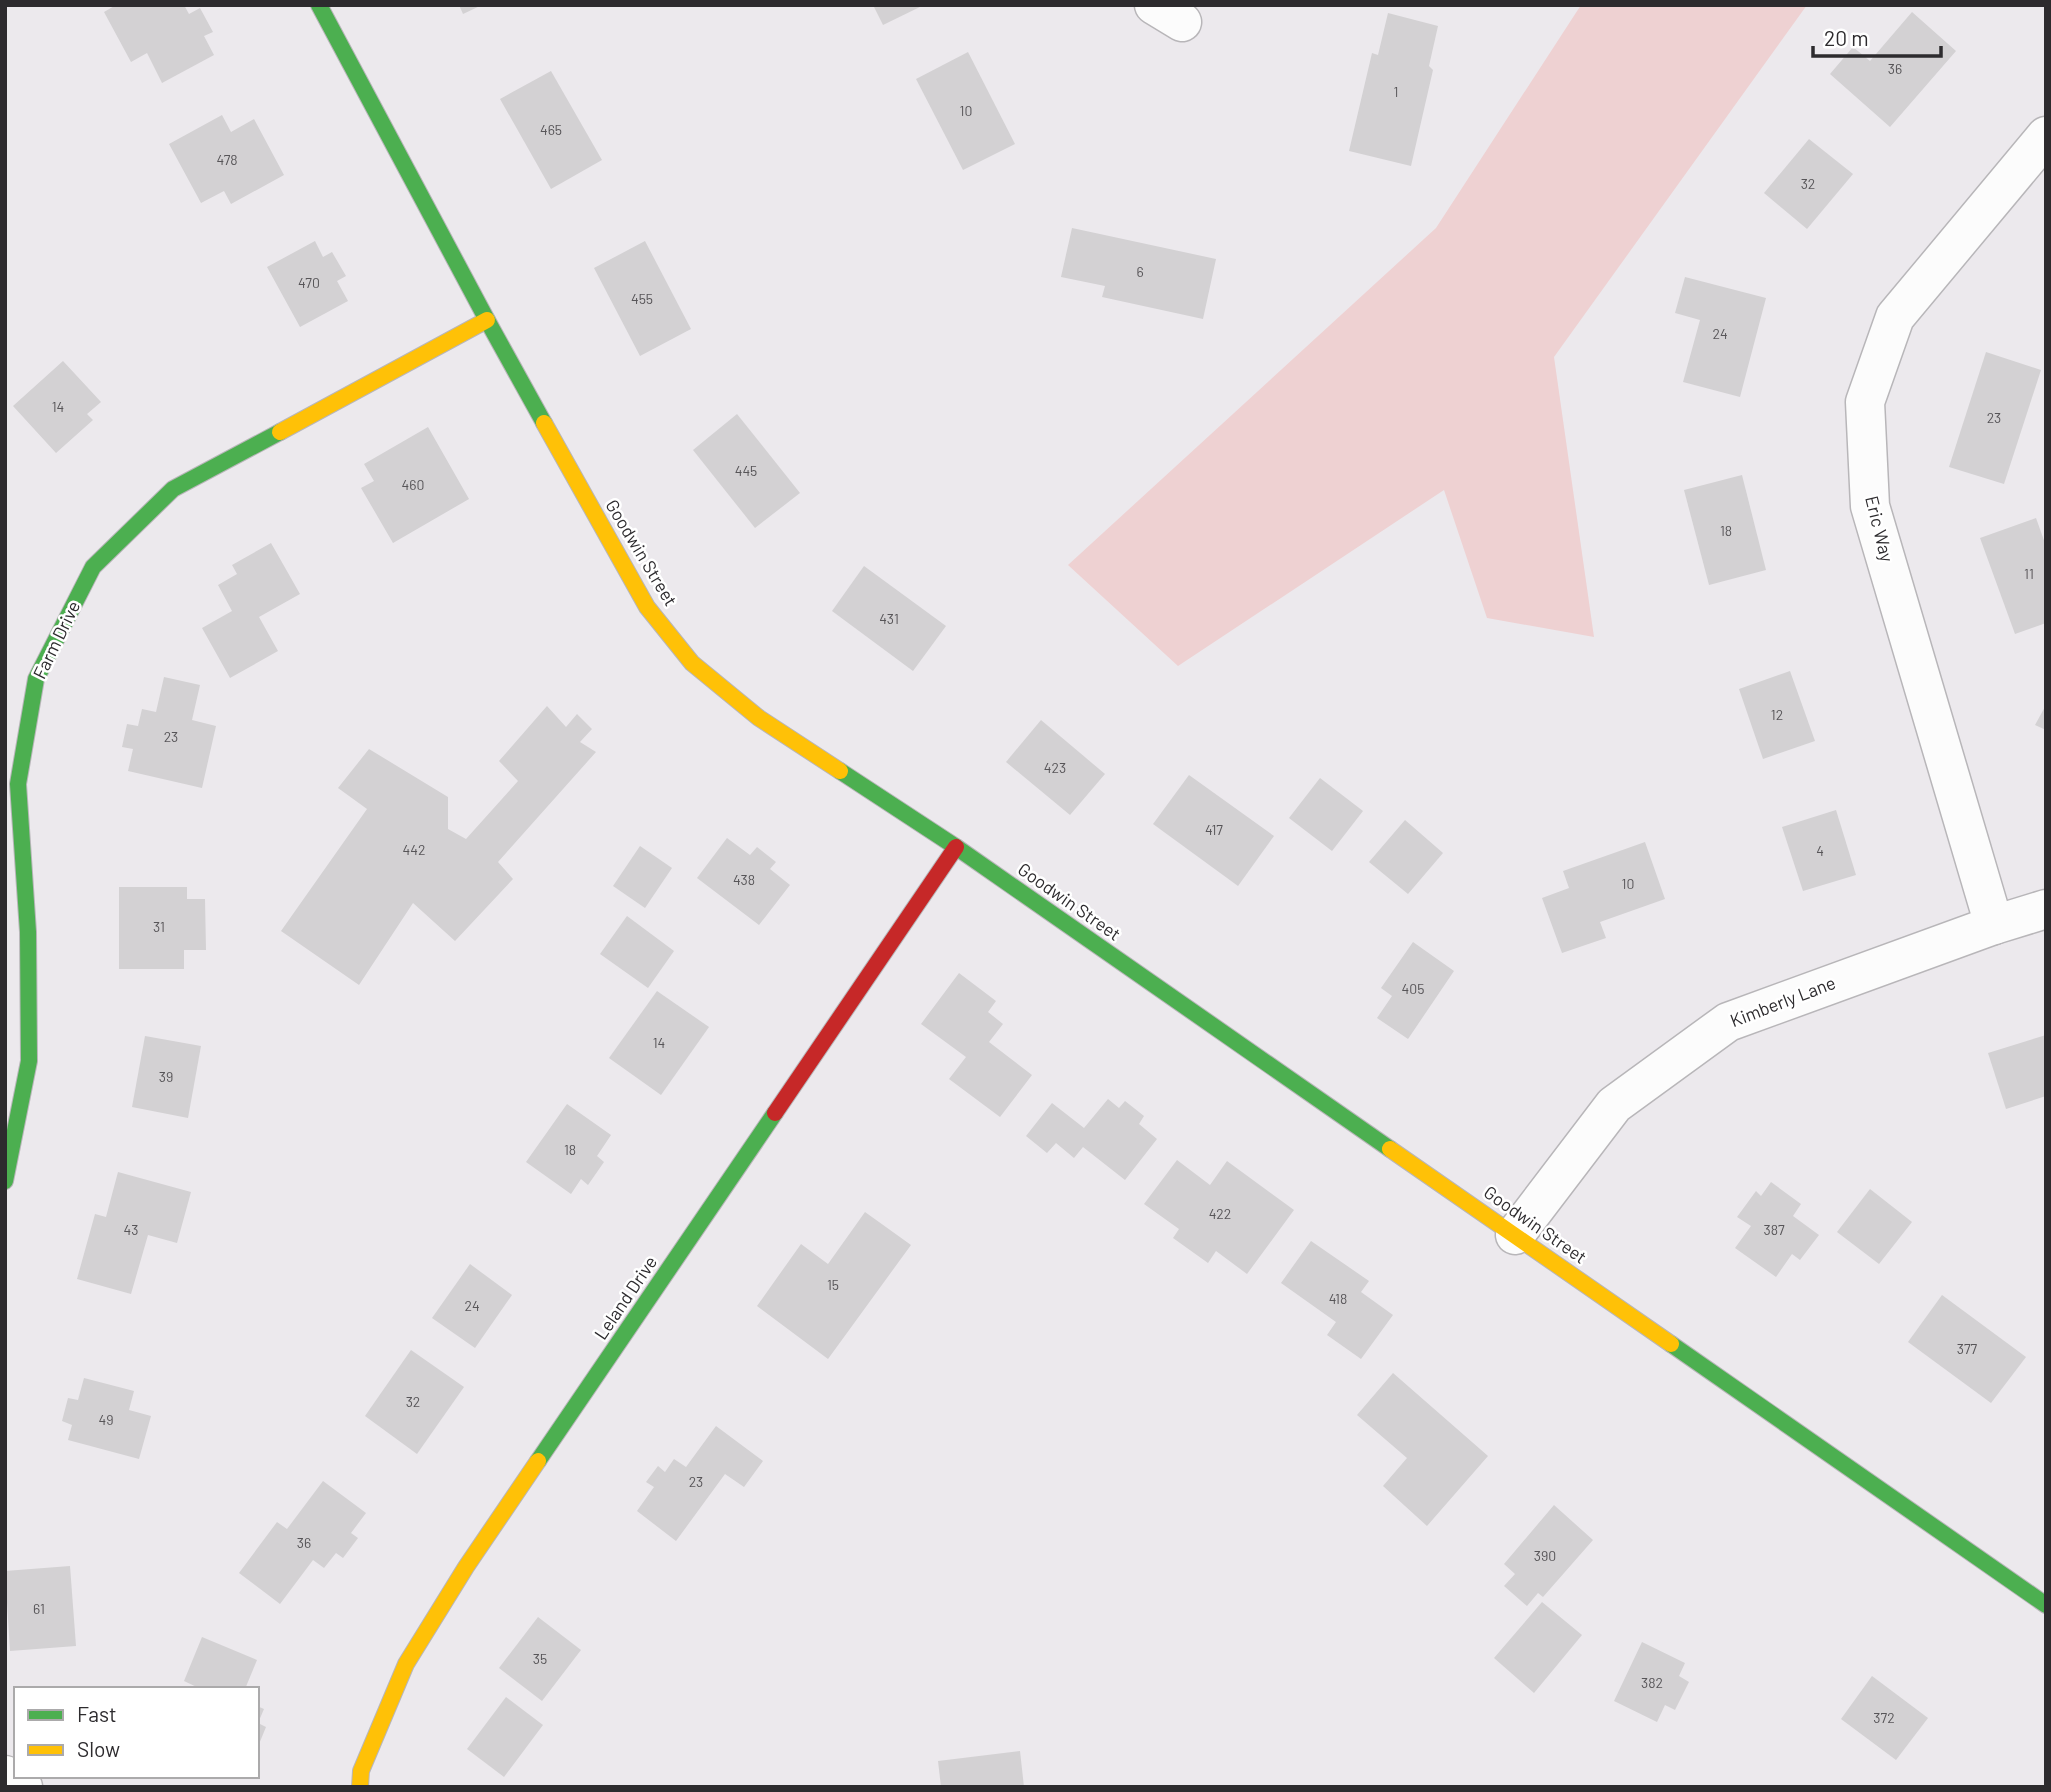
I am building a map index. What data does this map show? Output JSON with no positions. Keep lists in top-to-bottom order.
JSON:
{
  "streets": {
    "street": [
      "Eric Way",
      "Goodwin Street",
      "Farm Drive",
      "Kimberly Lane",
      "Leland Drive"
    ]
  },
  "crossings": [
    ["Eric Way", "Kimberly Lane"],
    ["Goodwin Street", "Farm Drive"],
    ["Goodwin Street", "Kimberly Lane"],
    ["Goodwin Street", "Leland Drive"]
  ],
  "house_numbers": [
    "36",
    "1",
    "10",
    "465",
    "478",
    "32",
    "6",
    "470",
    "455",
    "24",
    "14",
    "23",
    "445",
    "460",
    "18",
    "11",
    "431",
    "12",
    "23",
    "423",
    "417",
    "442",
    "4",
    "438",
    "10",
    "31",
    "405",
    "14",
    "39",
    "18",
    "422",
    "43",
    "387",
    "15",
    "418",
    "24",
    "377",
    "32",
    "49",
    "23",
    "36",
    "390",
    "61",
    "35",
    "382",
    "372"
  ],
  "legend": ["Fast", "Slow"],
  "scale_bar": "20 m"
}
